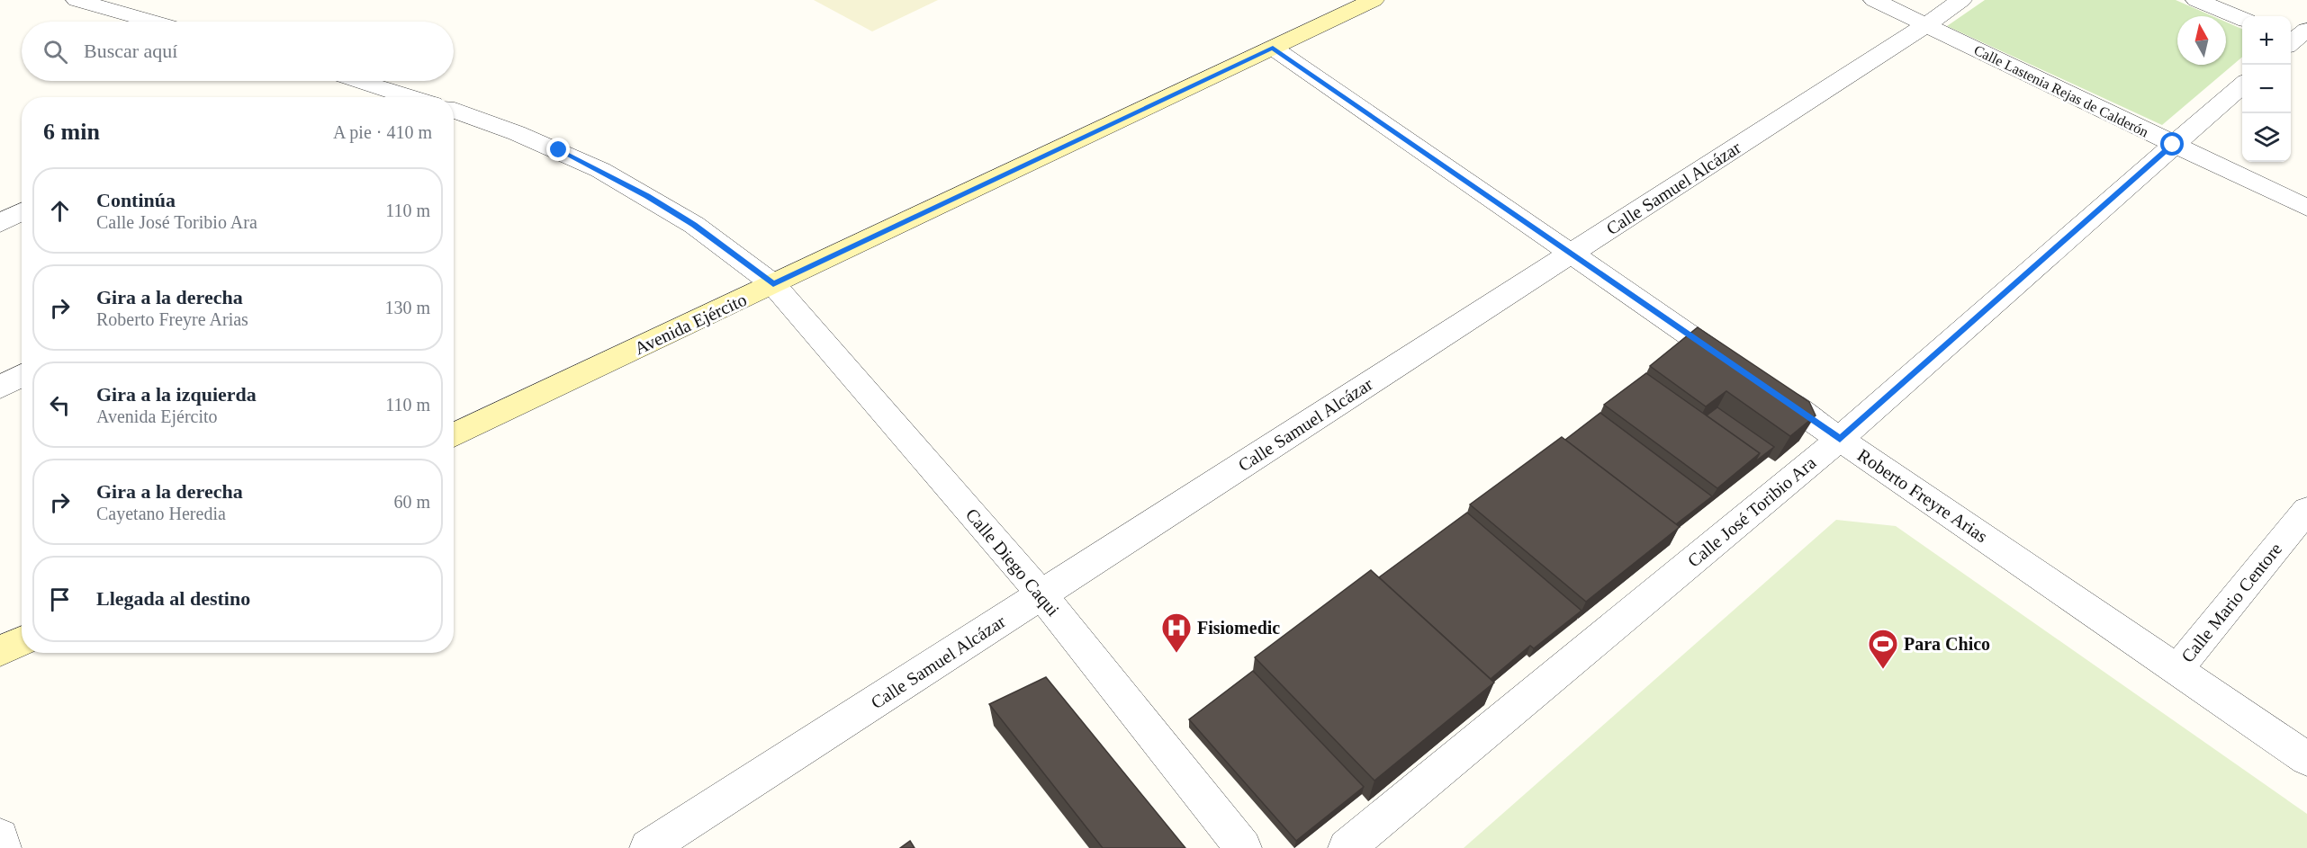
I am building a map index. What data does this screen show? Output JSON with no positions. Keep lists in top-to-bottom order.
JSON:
{
  "streets": {
    "main road": ["Avenida Ejército"],
    "street": [
      "Calle Lastenia Rejas de Calderón",
      "Calle Samuel Alcázar",
      "Roberto Freyre Arias",
      "Calle José Toribio Ara",
      "Calle Diego Caqui",
      "Calle Mario Centore"
    ]
  },
  "crossings": [
    ["Calle Lastenia Rejas de Calderón", "Calle Samuel Alcázar"],
    ["Calle Lastenia Rejas de Calderón", "Calle José Toribio Ara"],
    ["Calle Samuel Alcázar", "Roberto Freyre Arias"],
    ["Calle Samuel Alcázar", "Calle Diego Caqui"],
    ["Avenida Ejército", "Roberto Freyre Arias"],
    ["Avenida Ejército", "Calle Diego Caqui"],
    ["Roberto Freyre Arias", "Calle José Toribio Ara"],
    ["Roberto Freyre Arias", "Calle Mario Centore"]
  ],
  "places": {
    "hospital": ["Fisiomedic"],
    "sports": ["Para Chico"]
  },
  "north": "top",
  "page": {
    "map_buttons": ["+", "−"],
    "search": "Buscar aquí",
    "heading": ["6 min", "A pie · 410 m"],
    "list": [
      ["Continúa", "Calle José Toribio Ara", "110 m"],
      ["Gira a la derecha", "Roberto Freyre Arias", "130 m"],
      ["Gira a la izquierda", "Avenida Ejército", "110 m"],
      ["Gira a la derecha", "Cayetano Heredia", "60 m"],
      "Llegada al destino"
    ]
  }
}
